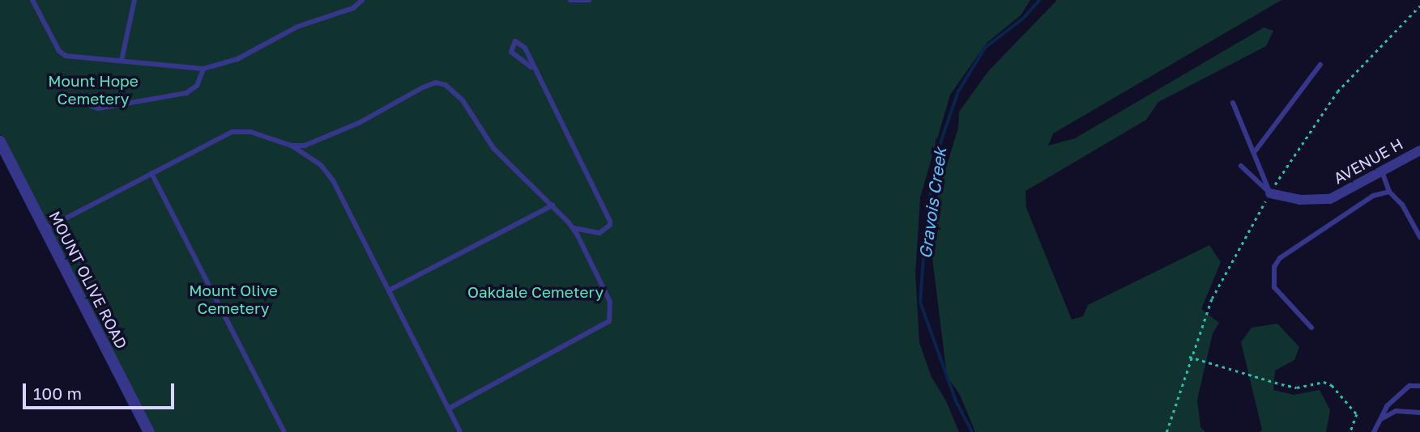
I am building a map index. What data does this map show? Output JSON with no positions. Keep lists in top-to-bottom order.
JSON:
{
  "streets": {
    "street": ["AVENUE H", "MOUNT OLIVE ROAD"]
  },
  "water": ["Gravois Creek"],
  "parks": ["Mount Hope Cemetery", "Mount Olive Cemetery", "Oakdale Cemetery"],
  "scale_bar": "100 m"
}
